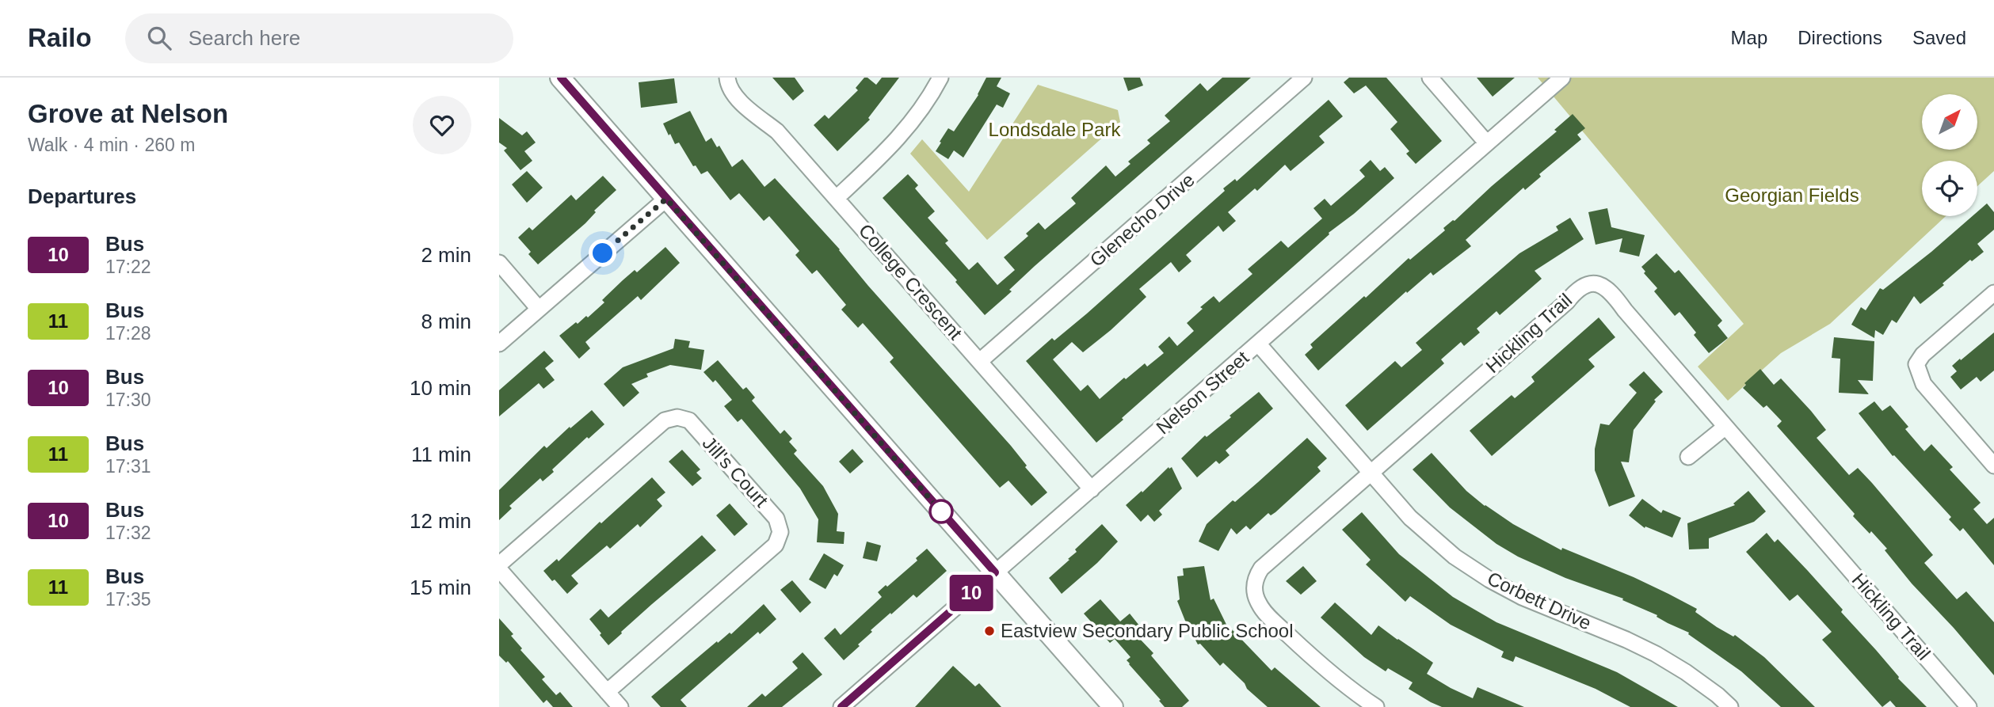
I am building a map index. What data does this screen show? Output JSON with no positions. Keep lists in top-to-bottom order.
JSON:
{
  "streets": {
    "street": [
      "Glenecho Drive",
      "College Crescent",
      "Hickling Trail",
      "Nelson Street",
      "Jill's Court",
      "Corbett Drive"
    ]
  },
  "crossings": [
    ["Glenecho Drive", "College Crescent"],
    ["College Crescent", "Nelson Street"],
    ["Hickling Trail", "Corbett Drive"],
    ["Nelson Street", "Corbett Drive"]
  ],
  "parks": ["Londsdale Park", "Georgian Fields"],
  "places": ["Eastview Secondary Public School"],
  "lines": ["bus line 10"],
  "north": "top right",
  "page": {
    "header": "Railo",
    "search": "Search here",
    "nav": ["Map", "Directions", "Saved"],
    "heading": [
      ["Grove at Nelson", "Walk · 4 min · 260 m"],
      "Departures"
    ],
    "on_map": "10",
    "list": [
      {
        "mark": "10",
        "name": "Bus",
        "note": "17:22",
        "value": "2 min"
      },
      {
        "mark": "11",
        "name": "Bus",
        "note": "17:28",
        "value": "8 min"
      },
      {
        "mark": "10",
        "name": "Bus",
        "note": "17:30",
        "value": "10 min"
      },
      {
        "mark": "11",
        "name": "Bus",
        "note": "17:31",
        "value": "11 min"
      },
      {
        "mark": "10",
        "name": "Bus",
        "note": "17:32",
        "value": "12 min"
      },
      {
        "mark": "11",
        "name": "Bus",
        "note": "17:35",
        "value": "15 min"
      }
    ]
  }
}
